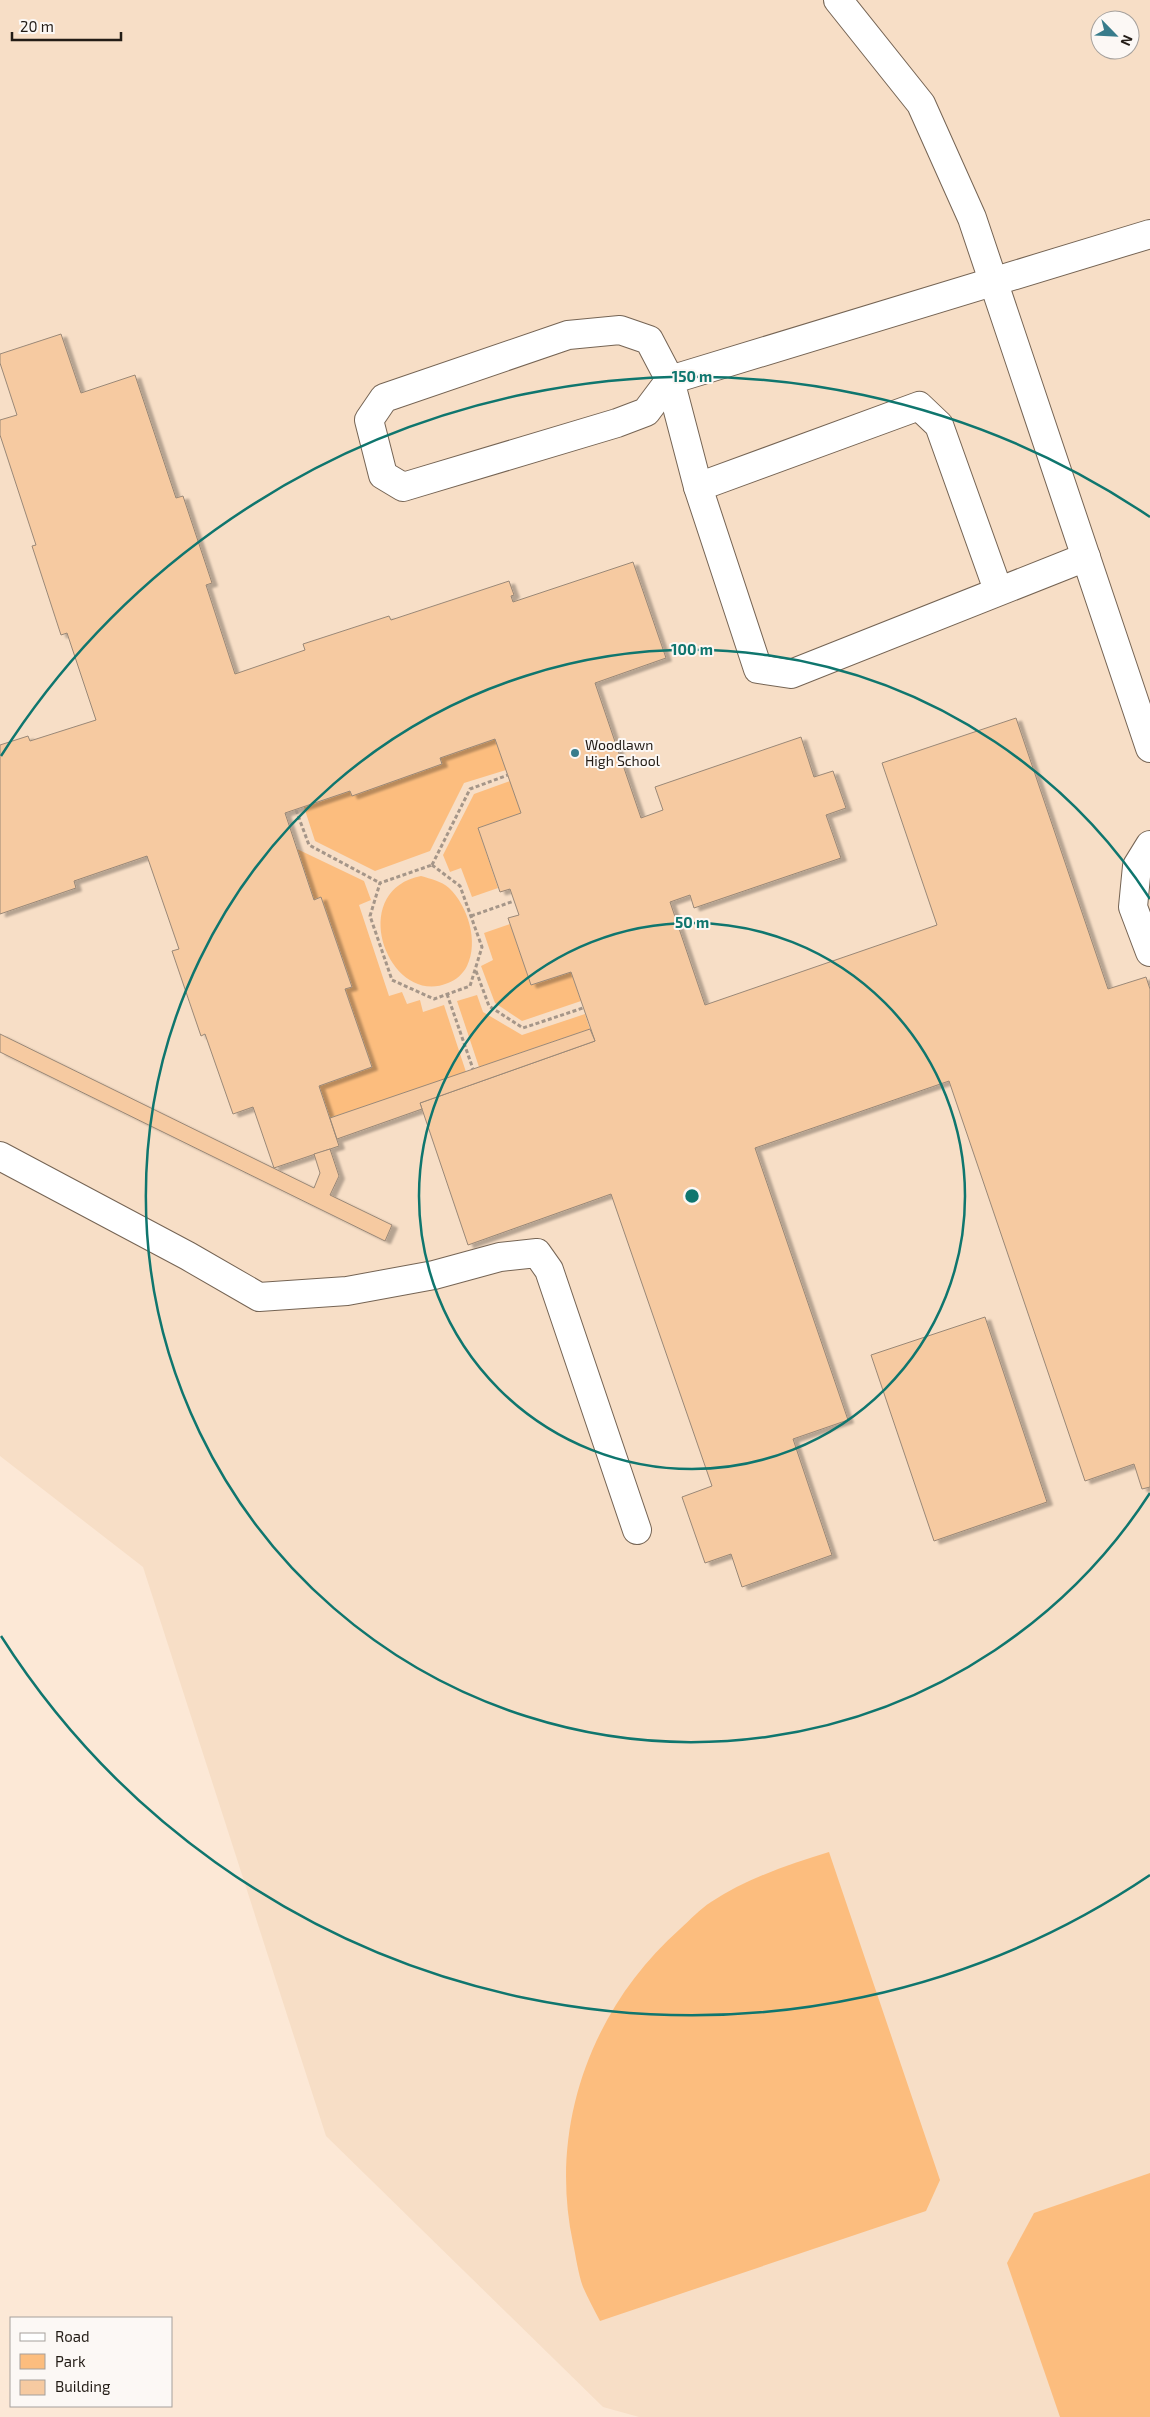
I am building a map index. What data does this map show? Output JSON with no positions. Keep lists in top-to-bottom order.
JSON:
{
  "places": ["Woodlawn High School"],
  "legend": ["Road", "Park", "Building"],
  "scale_bar": "20 m",
  "north": "bottom right",
  "rings": ["150 m", "100 m", "50 m"]
}
